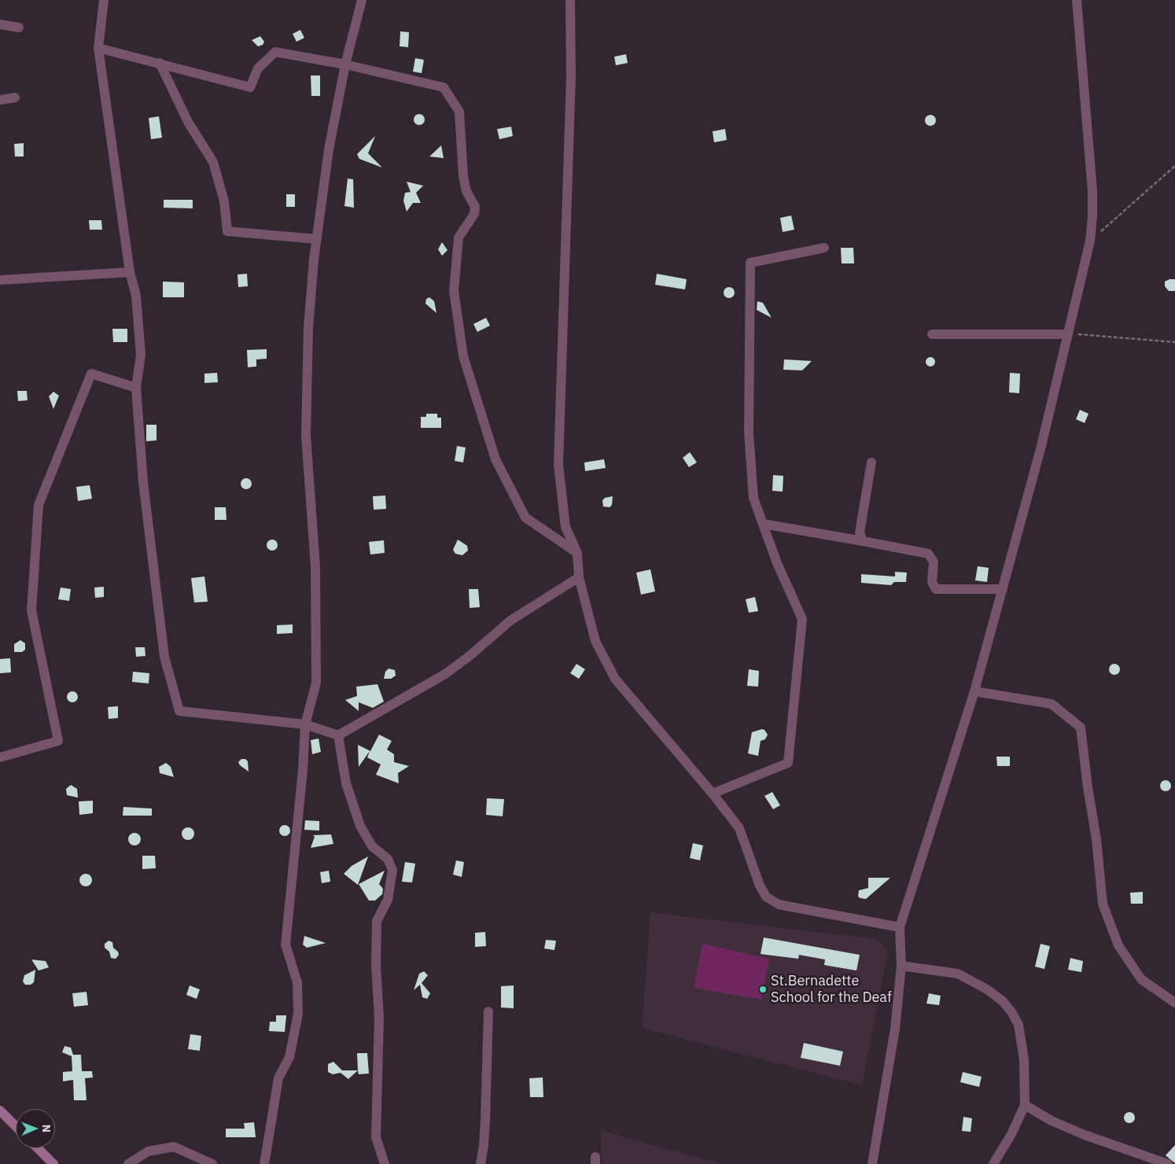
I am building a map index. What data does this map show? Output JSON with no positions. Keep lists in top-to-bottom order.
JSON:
{
  "places": ["St.Bernadette School for the Deaf"],
  "north": "right"
}
